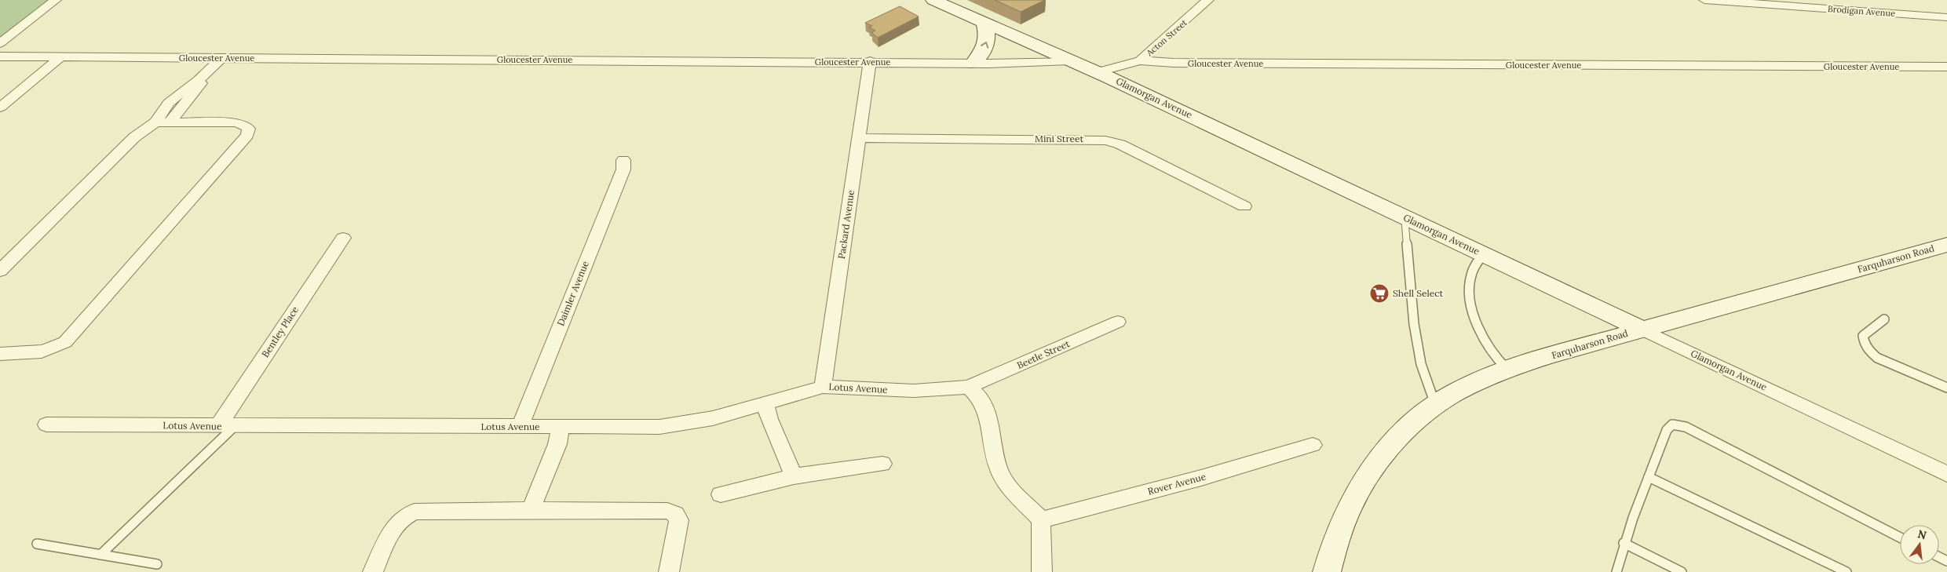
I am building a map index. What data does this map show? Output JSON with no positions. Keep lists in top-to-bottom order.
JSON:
{
  "streets": {
    "street": [
      "Brodigan Avenue",
      "Acton Street",
      "Gloucester Avenue",
      "Glamorgan Avenue",
      "Mini Street",
      "Packard Avenue",
      "Farquharson Road",
      "Daimler Avenue",
      "Bentley Place",
      "Beetle Street",
      "Lotus Avenue",
      "Rover Avenue"
    ]
  },
  "crossings": [
    ["Acton Street", "Gloucester Avenue"],
    ["Acton Street", "Glamorgan Avenue"],
    ["Gloucester Avenue", "Glamorgan Avenue"],
    ["Gloucester Avenue", "Packard Avenue"],
    ["Glamorgan Avenue", "Farquharson Road"],
    ["Mini Street", "Packard Avenue"],
    ["Packard Avenue", "Lotus Avenue"],
    ["Daimler Avenue", "Lotus Avenue"],
    ["Bentley Place", "Lotus Avenue"],
    ["Beetle Street", "Lotus Avenue"]
  ],
  "places": {
    "supermarket": ["Shell Select"]
  },
  "north": "top"
}
